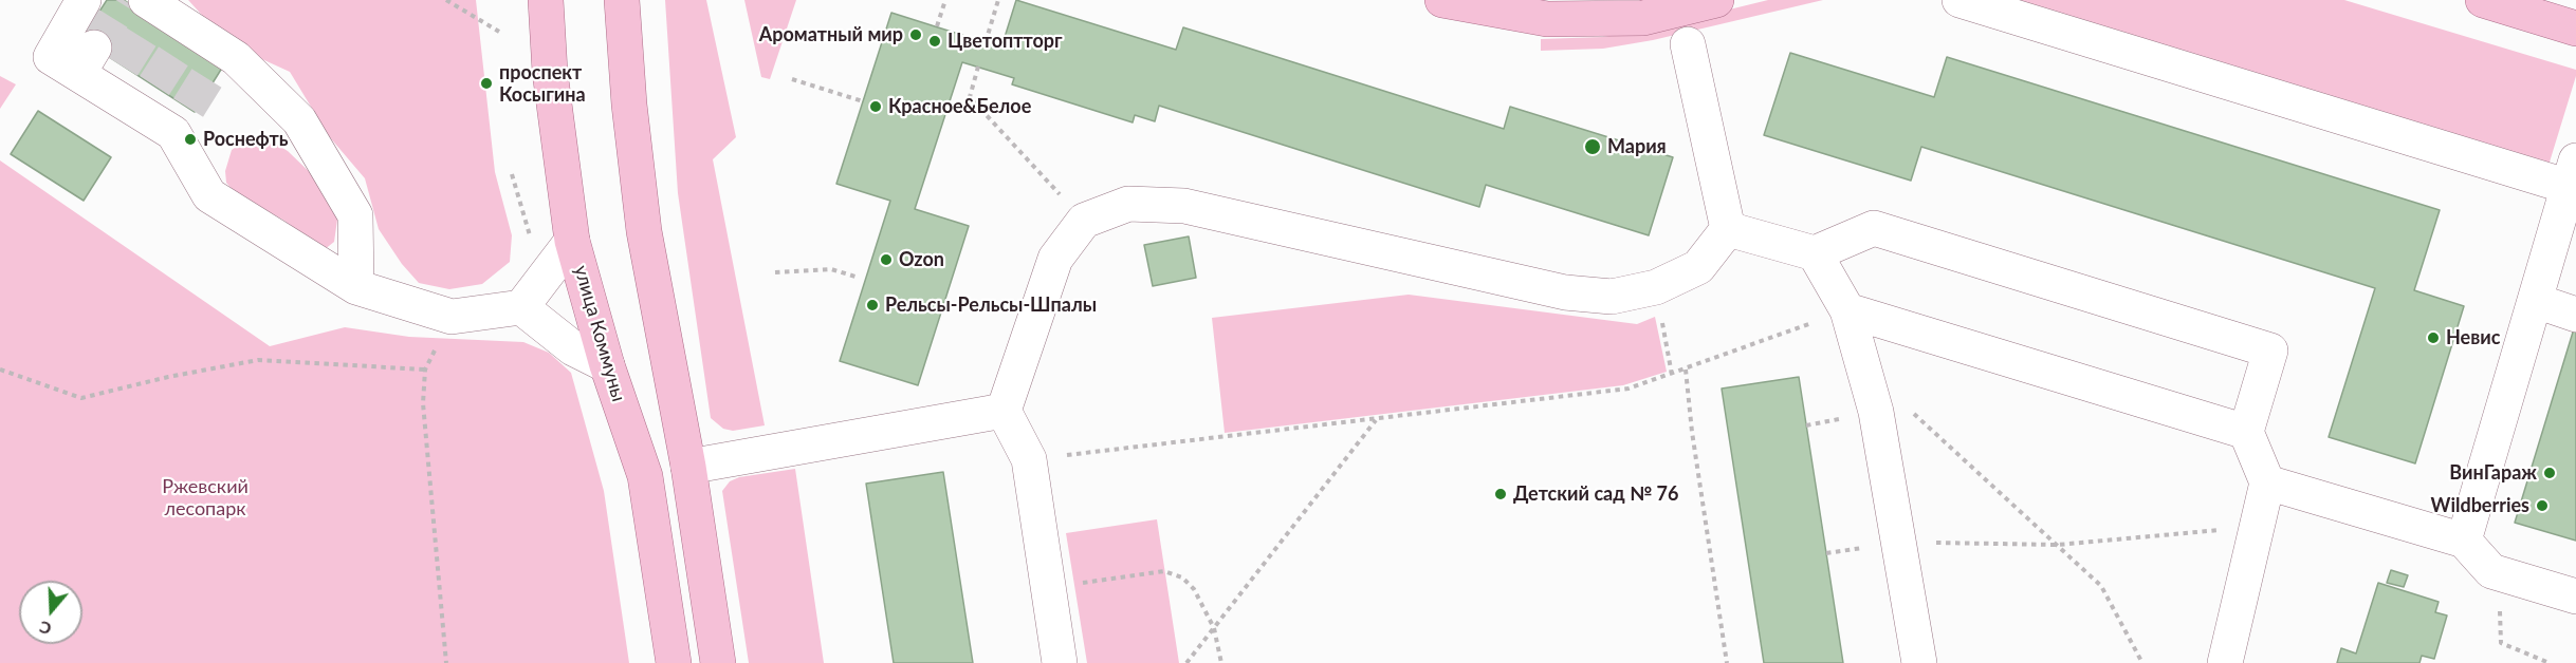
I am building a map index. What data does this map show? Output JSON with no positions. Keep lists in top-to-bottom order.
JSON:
{
  "streets": {
    "main road": ["улица Коммуны"]
  },
  "parks": ["Ржевский лесопарк"],
  "places": [
    "Ароматный мир",
    "Цветоптторг",
    "проспект Косыгина",
    "Красное&Белое",
    "Роснефть",
    "Мария",
    "Ozon",
    "Рельсы-Рельсы-Шпалы",
    "Невис",
    "ВинГараж",
    "Детский сад № 76",
    "Wildberries"
  ],
  "north": "bottom"
}
